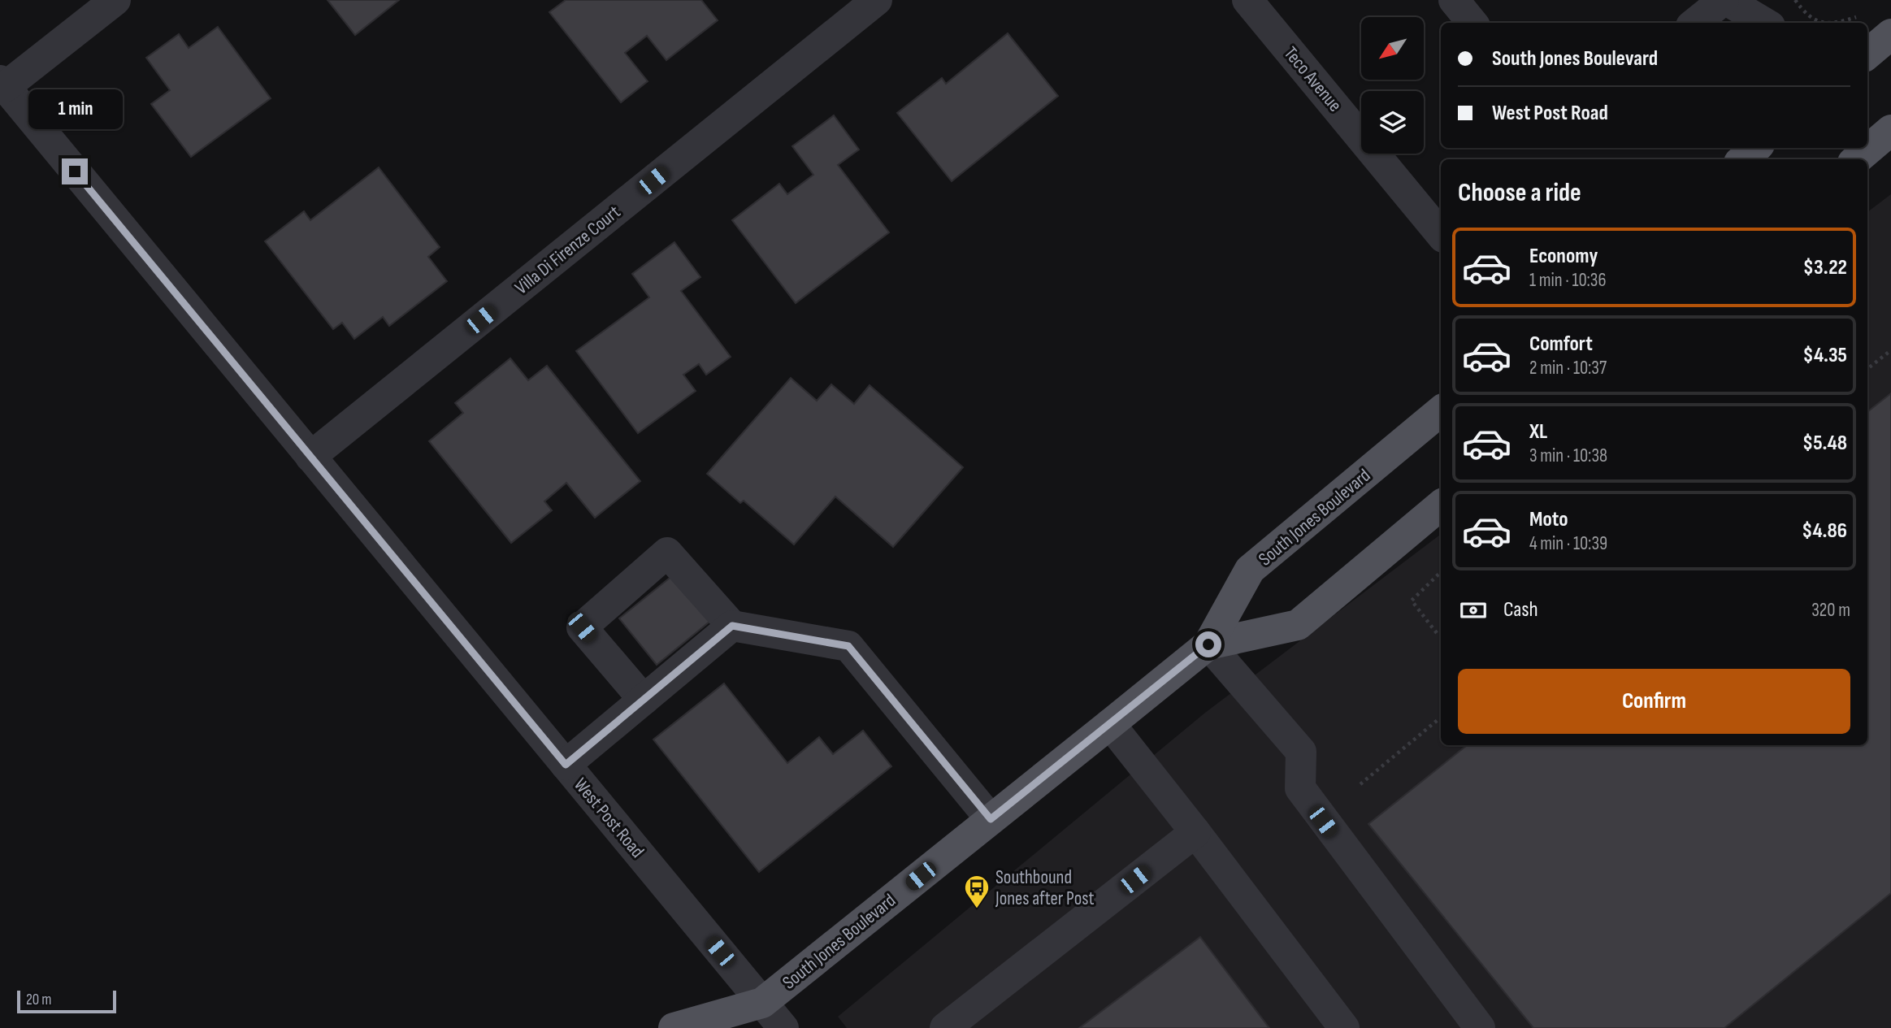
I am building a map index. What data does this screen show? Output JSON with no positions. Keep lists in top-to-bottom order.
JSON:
{
  "streets": {
    "main road": ["South Jones Boulevard"],
    "street": ["Teco Avenue", "Villa Di Firenze Court", "West Post Road"]
  },
  "crossings": [
    ["Villa Di Firenze Court", "West Post Road"],
    ["South Jones Boulevard", "West Post Road"]
  ],
  "places": {
    "bus stop": ["Southbound Jones after Post"]
  },
  "scale_bar": "20 m",
  "north": "bottom left",
  "page": {
    "banner": ["South Jones Boulevard", "West Post Road"],
    "bubble": "1 min",
    "heading": "Choose a ride",
    "list": [
      {
        "name": "Economy",
        "note": "1 min · 10:36",
        "value": "$3.22"
      },
      {
        "name": "Comfort",
        "note": "2 min · 10:37",
        "value": "$4.35"
      },
      {
        "name": "XL",
        "note": "3 min · 10:38",
        "value": "$5.48"
      },
      {
        "name": "Moto",
        "note": "4 min · 10:39",
        "value": "$4.86"
      }
    ],
    "pay": ["Cash", "320 m"],
    "buttons": "Confirm",
    "scale": "20 m"
  }
}
